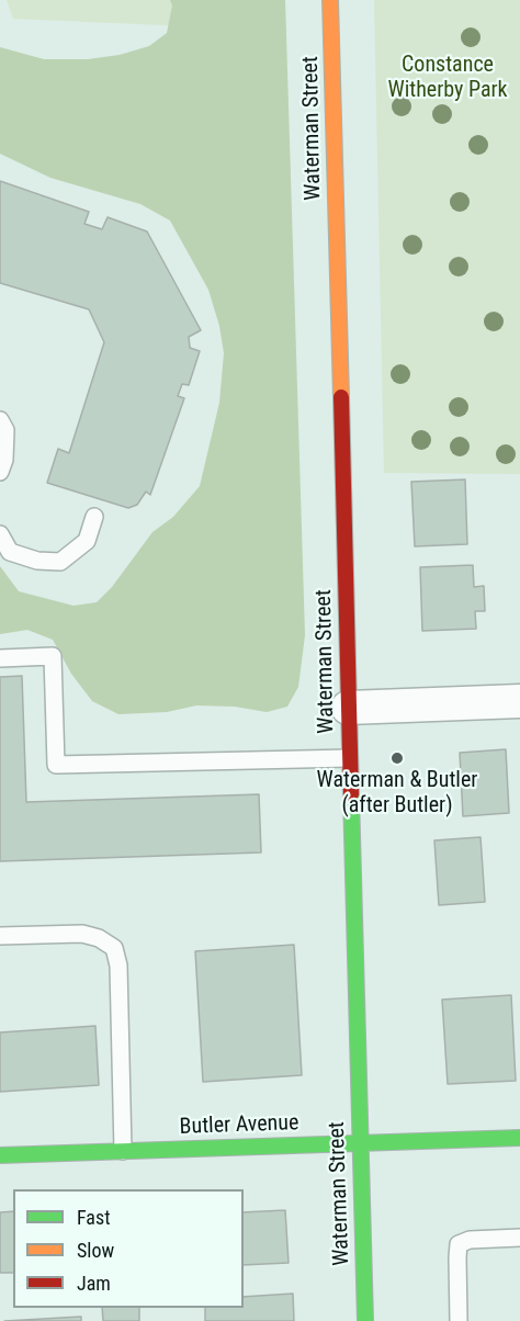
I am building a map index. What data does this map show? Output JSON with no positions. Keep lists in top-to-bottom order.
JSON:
{
  "streets": {
    "main road": ["Waterman Street", "Butler Avenue"]
  },
  "crossings": [
    ["Waterman Street", "Butler Avenue"]
  ],
  "parks": ["Constance Witherby Park"],
  "places": ["Waterman & Butler (after Butler)"],
  "legend": ["Fast", "Slow", "Jam"]
}
